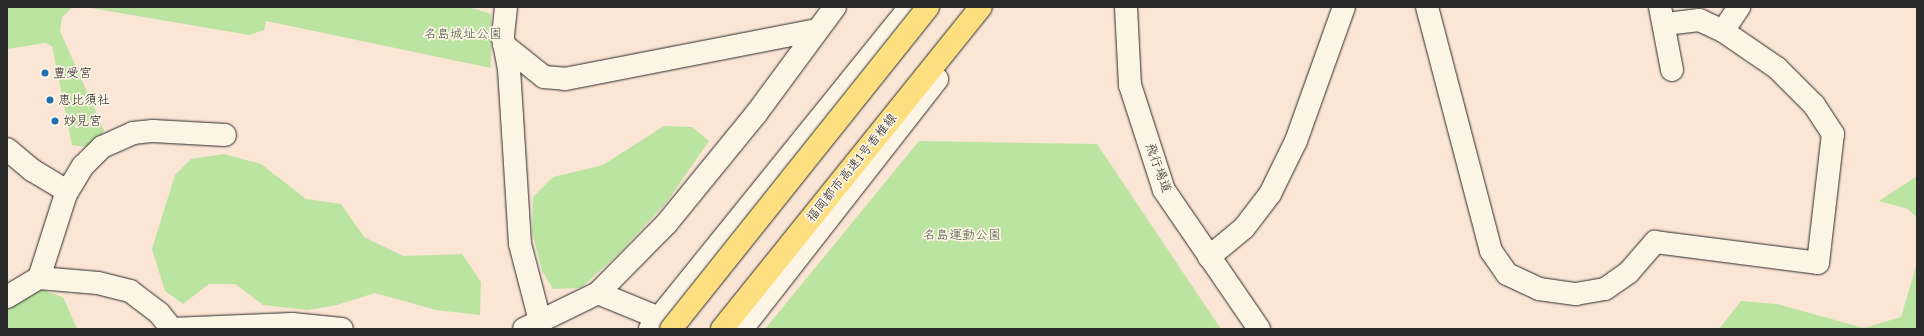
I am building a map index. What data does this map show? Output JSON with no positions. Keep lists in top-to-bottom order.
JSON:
{
  "streets": {
    "highway": ["福岡都市高速1号香椎線"],
    "street": ["飛行場道"]
  },
  "parks": ["名島城址公園", "名島運動公園"],
  "places": ["豊受宮", "恵比須社", "妙見宮"]
}
